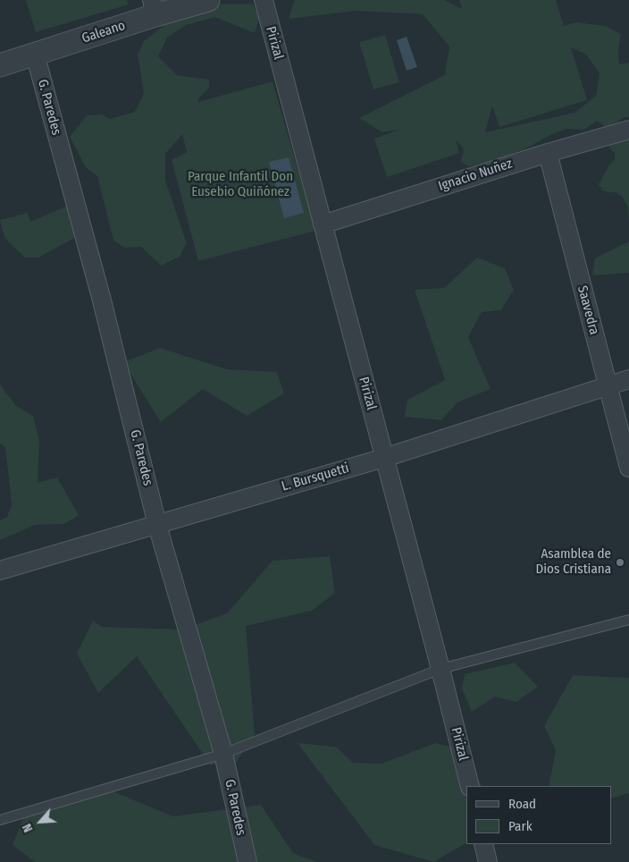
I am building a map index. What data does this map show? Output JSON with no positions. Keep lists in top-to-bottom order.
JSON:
{
  "streets": {
    "street": [
      "Galeano",
      "Pirizal",
      "G. Paredes",
      "Ignacio Nuñez",
      "Saavedra",
      "L. Bursquetti"
    ]
  },
  "crossings": [
    ["Galeano", "G. Paredes"],
    ["Pirizal", "Ignacio Nuñez"],
    ["Pirizal", "L. Bursquetti"],
    ["G. Paredes", "L. Bursquetti"],
    ["Ignacio Nuñez", "Saavedra"],
    ["Saavedra", "L. Bursquetti"]
  ],
  "parks": ["Parque Infantil Don Eusebio Quiñónez"],
  "places": ["Asamblea de Dios Cristiana"],
  "legend": ["Road", "Park"],
  "north": "bottom left"
}
